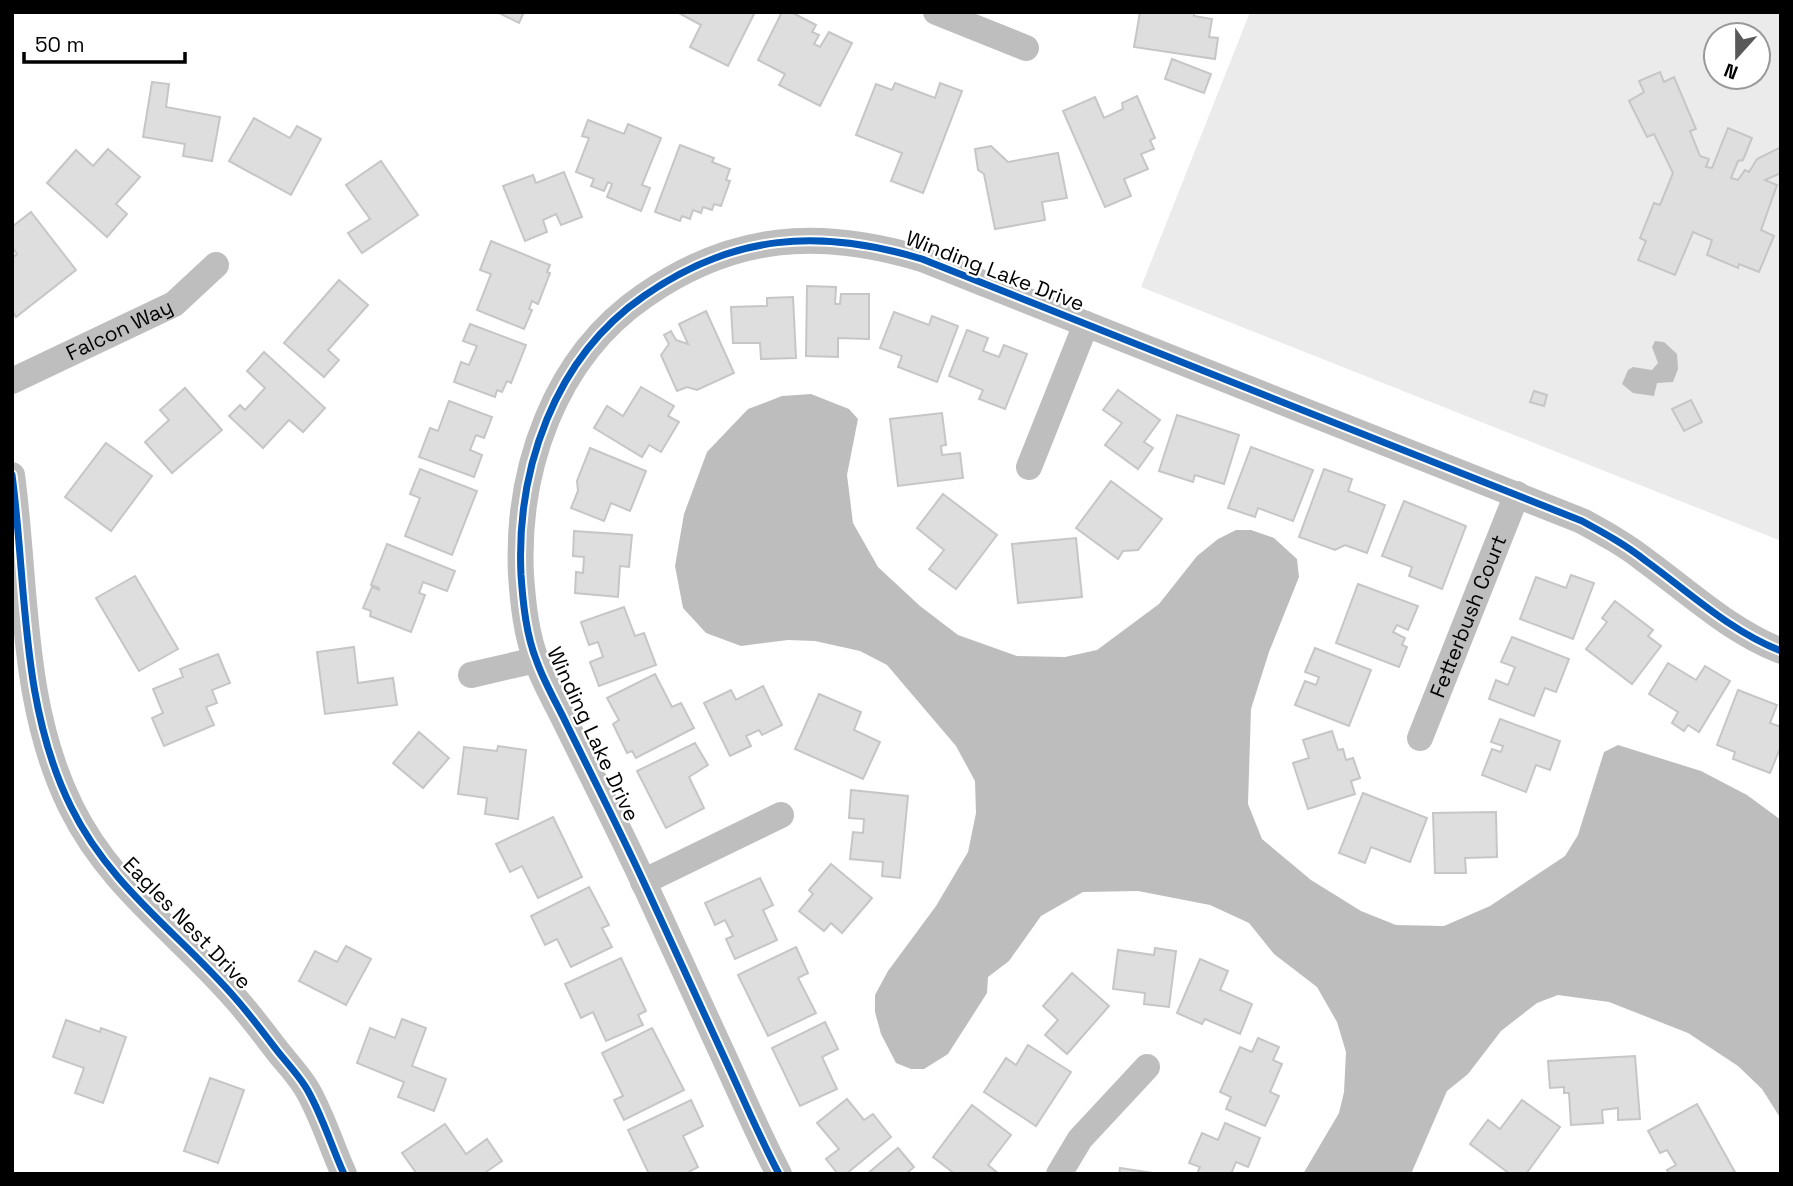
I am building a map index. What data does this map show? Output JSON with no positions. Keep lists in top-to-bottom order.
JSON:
{
  "streets": {
    "street": [
      "Winding Lake Drive",
      "Falcon Way",
      "Fetterbush Court",
      "Eagles Nest Drive"
    ]
  },
  "crossings": [
    ["Winding Lake Drive", "Fetterbush Court"]
  ],
  "scale_bar": "50 m",
  "north": "bottom"
}
